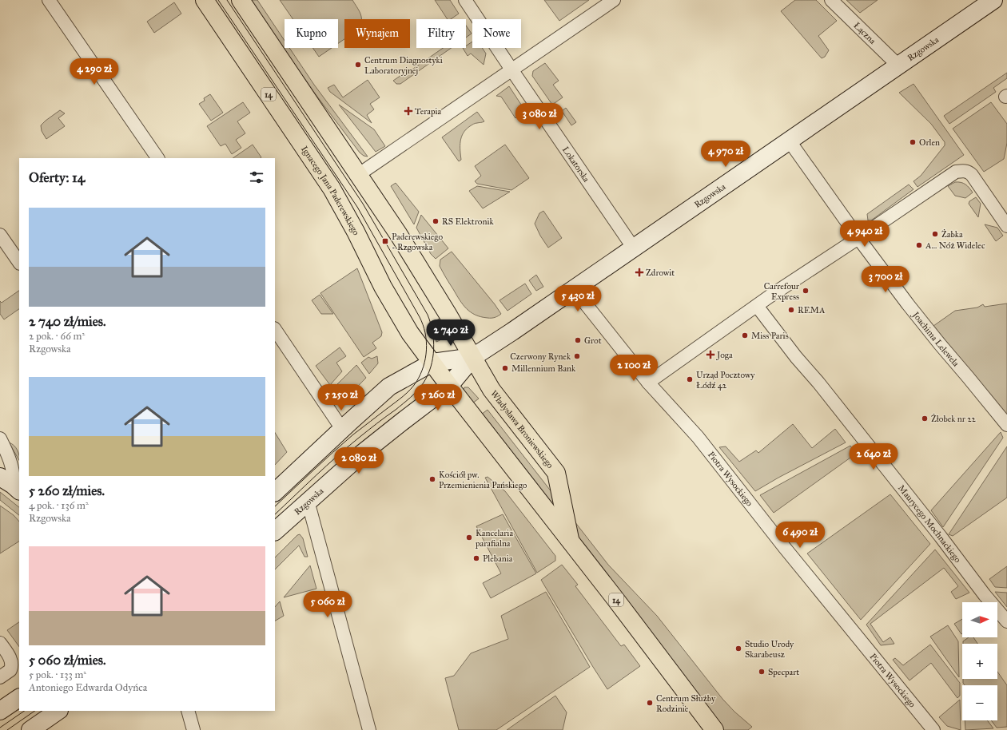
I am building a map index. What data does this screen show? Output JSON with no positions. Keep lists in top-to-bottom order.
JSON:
{
  "streets": {
    "main road": ["14", "Ignacego Jana Paderewskiego", "Władysława Broniewskiego"],
    "street": [
      "Łączna",
      "Rzgowska",
      "Lokatorska",
      "Joachima Lelewela",
      "Piotra Wysockiego",
      "Maurycego Mochnackiego"
    ]
  },
  "crossings": [
    ["Łączna", "Rzgowska"],
    ["Rzgowska", "14"],
    ["Rzgowska", "Lokatorska"],
    ["Rzgowska", "Ignacego Jana Paderewskiego"],
    ["Rzgowska", "Joachima Lelewela"],
    ["Rzgowska", "Władysława Broniewskiego"],
    ["Rzgowska", "Piotra Wysockiego"],
    ["14", "Władysława Broniewskiego"],
    ["Ignacego Jana Paderewskiego", "Władysława Broniewskiego"]
  ],
  "places": {
    "other": [
      "Centrum Diagnostyki Laboratoryjnej",
      "Orlen",
      "RS Elektronik",
      "Żabka",
      "A... Nóż Widelec",
      "Carrefour Express",
      "REMA",
      "Miss Paris",
      "Grot",
      "Czerwony Rynek",
      "Millennium Bank",
      "Urząd Pocztowy Łódź 42",
      "Żłobek nr 22",
      "Kościół pw. Przemienienia Pańskiego",
      "Kancelaria parafialna",
      "Plebania",
      "Studio Urody Skarabeusz",
      "Specpart",
      "Centrum Służby Rodzinie"
    ],
    "health": ["Terapia", "Zdrowit", "Joga"],
    "transit": ["Paderewskiego - Rzgowska"]
  },
  "north": "right",
  "page": {
    "chip": [
      "Kupno",
      "Wynajem",
      "Filtry",
      "Nowe"
    ],
    "price": [
      "4 290 zł",
      "3 080 zł",
      "4 970 zł",
      "4 940 zł",
      "3 700 zł",
      "5 430 zł",
      "2 740 zł",
      "2 100 zł",
      "5 250 zł",
      "5 260 zł",
      "2 640 zł",
      "2 080 zł",
      "6 490 zł",
      "5 060 zł"
    ],
    "heading": "Oferty: 14",
    "list": [
      {
        "name": "2 740 zł/mies.",
        "note": "2 pok. · 66 m² · Rzgowska"
      },
      {
        "name": "5 260 zł/mies.",
        "note": "4 pok. · 136 m² · Rzgowska"
      },
      {
        "name": "5 060 zł/mies.",
        "note": "5 pok. · 133 m² · Antoniego Edwarda Odyńca"
      }
    ],
    "map_buttons": ["+", "−"]
  }
}
